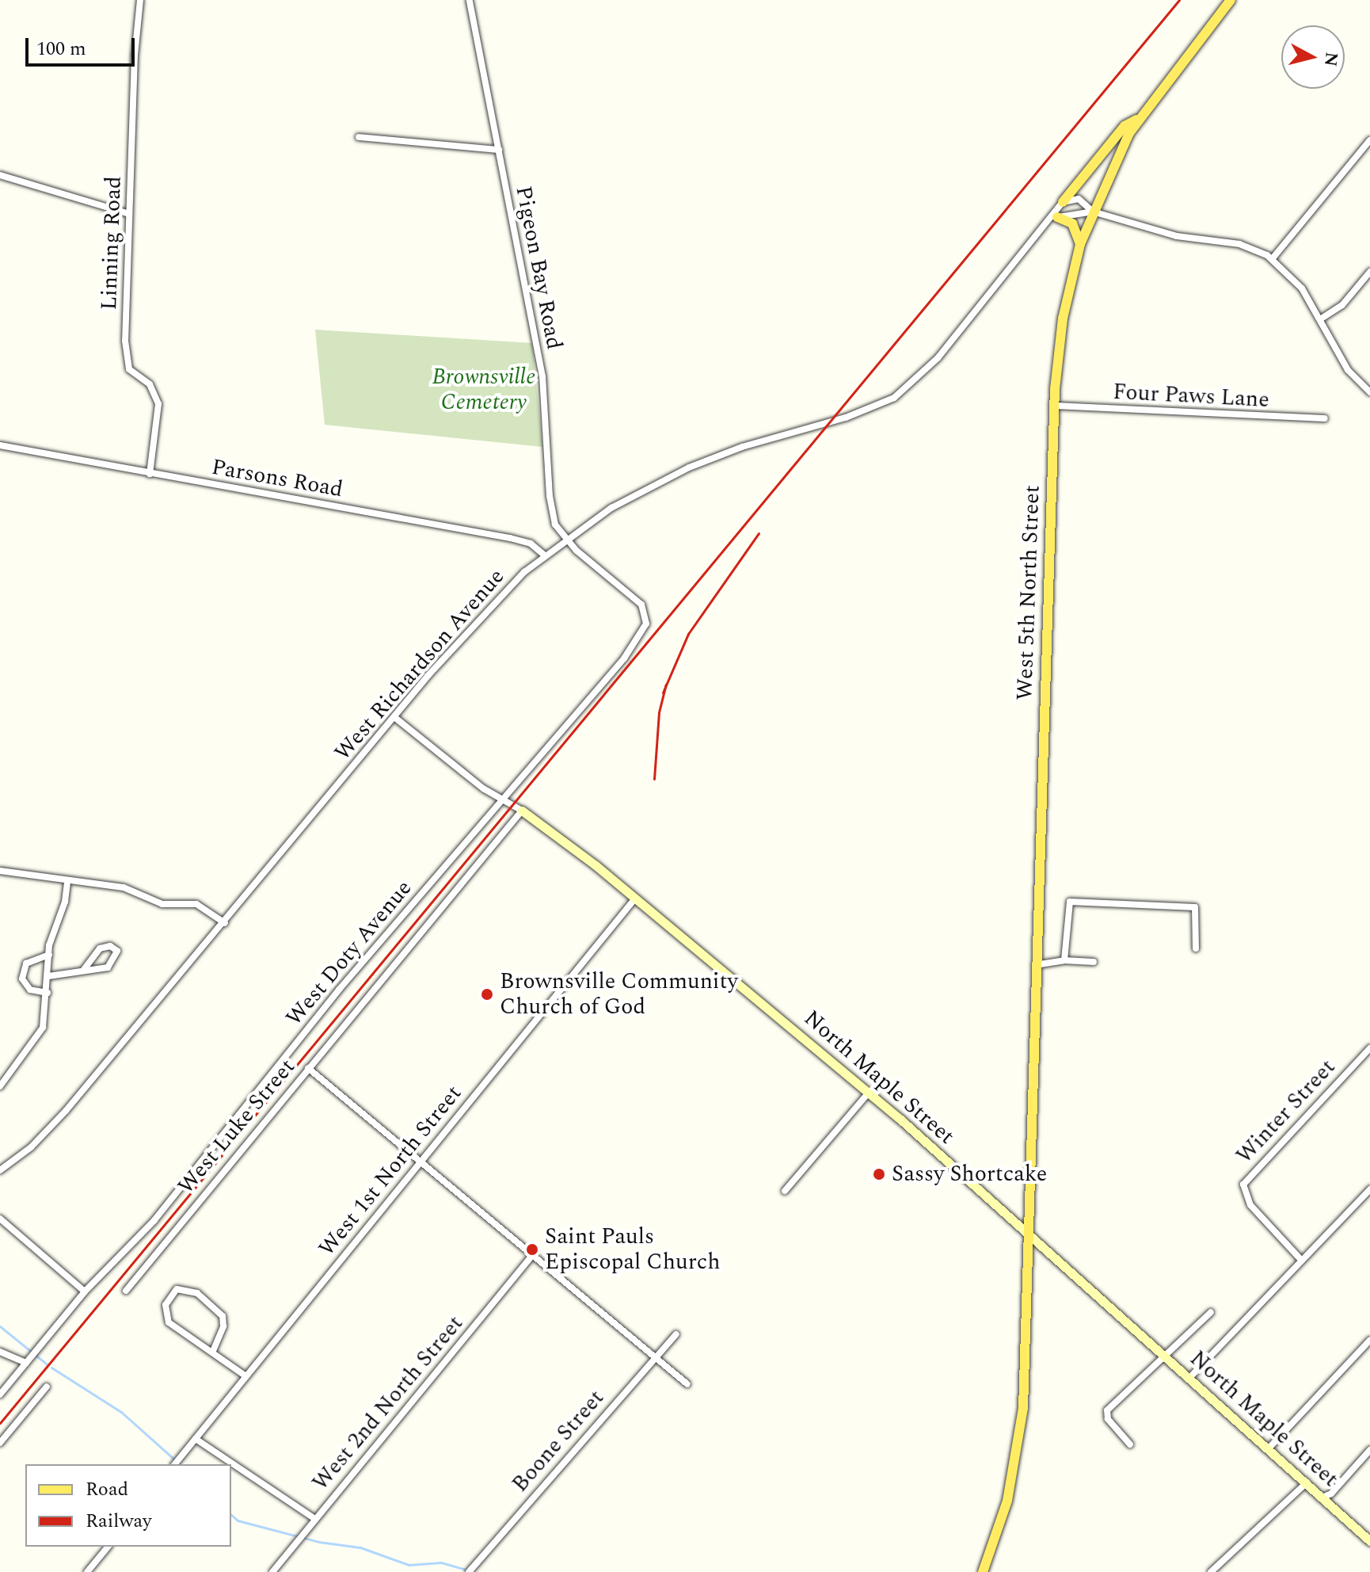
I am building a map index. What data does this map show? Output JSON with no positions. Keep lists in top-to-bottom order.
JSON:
{
  "streets": {
    "main road": ["West 5th North Street"],
    "street": [
      "Linning Road",
      "Pigeon Bay Road",
      "Four Paws Lane",
      "Parsons Road",
      "West Richardson Avenue",
      "West Doty Avenue",
      "North Maple Street",
      "Winter Street",
      "West Luke Street",
      "West 1st North Street",
      "West 2nd North Street",
      "Boone Street"
    ]
  },
  "crossings": [
    ["Linning Road", "Parsons Road"],
    ["Pigeon Bay Road", "West Richardson Avenue"],
    ["Pigeon Bay Road", "West Doty Avenue"],
    ["Four Paws Lane", "West 5th North Street"],
    ["Parsons Road", "West Richardson Avenue"],
    ["West 5th North Street", "North Maple Street"],
    ["West Richardson Avenue", "West Doty Avenue"],
    ["North Maple Street", "West Luke Street"],
    ["North Maple Street", "West 1st North Street"]
  ],
  "parks": ["Brownsville Cemetery"],
  "places": ["Brownsville Community Church of God", "Sassy Shortcake", "Saint Pauls Episcopal Church"],
  "legend": ["Road", "Railway"],
  "scale_bar": "100 m",
  "north": "right"
}
